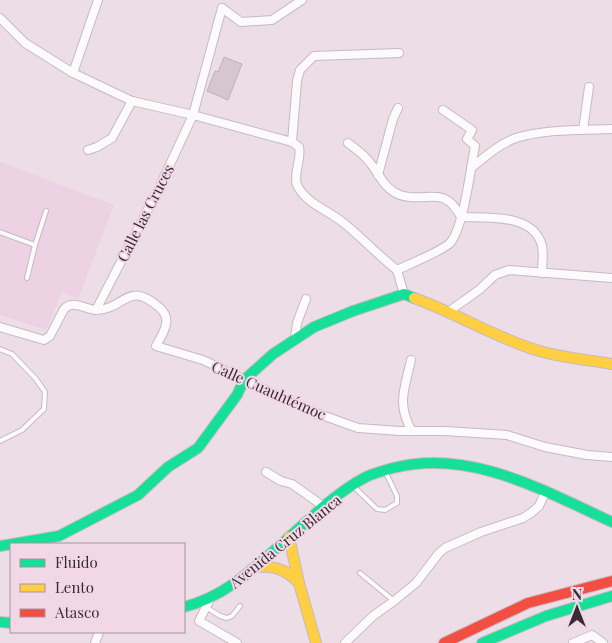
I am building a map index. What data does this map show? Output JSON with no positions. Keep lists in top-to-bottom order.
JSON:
{
  "streets": {
    "main road": ["Avenida Cruz Blanca"],
    "street": ["Calle las Cruces", "Calle Cuauhtémoc"]
  },
  "crossings": [
    ["Calle las Cruces", "Calle Cuauhtémoc"]
  ],
  "legend": ["Fluido", "Lento", "Atasco"],
  "north": "top"
}
